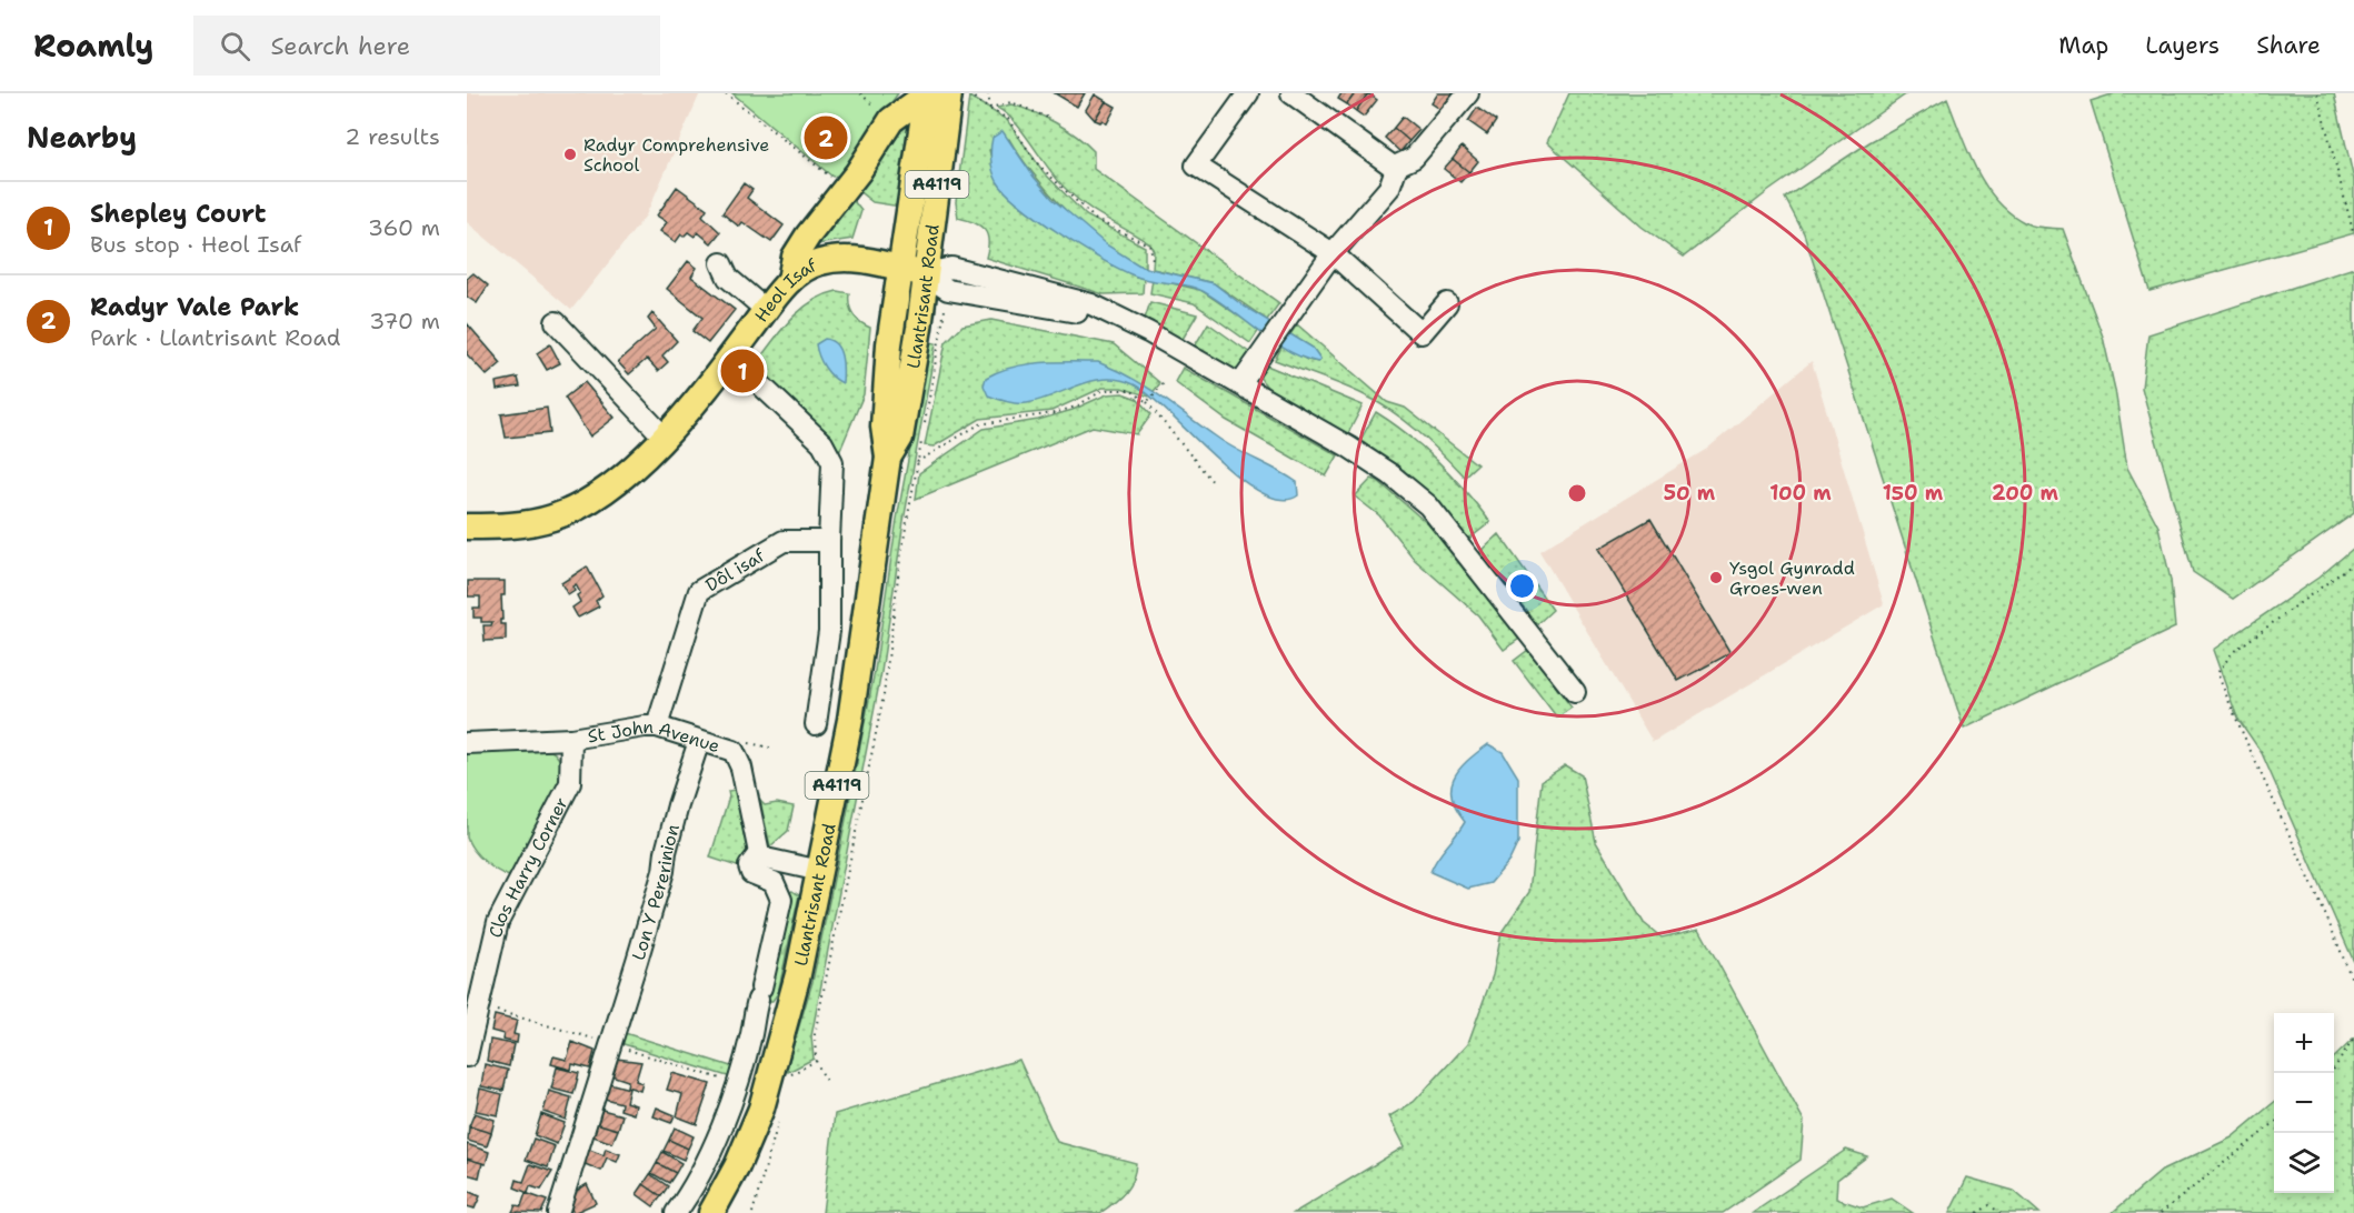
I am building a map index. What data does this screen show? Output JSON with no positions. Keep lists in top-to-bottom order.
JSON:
{
  "streets": {
    "main road": ["A4119", "Heol Isaf", "Llantrisant Road"],
    "street": [
      "Dôl isaf",
      "St John Avenue",
      "Clos Harry Corner",
      "Lon Y Pererinion"
    ]
  },
  "crossings": [
    ["Heol Isaf", "Llantrisant Road"],
    ["Dôl isaf", "St John Avenue"],
    ["St John Avenue", "Clos Harry Corner"],
    ["St John Avenue", "Lon Y Pererinion"]
  ],
  "places": ["Radyr Comprehensive School", "Ysgol Gynradd Groes-wen"],
  "page": {
    "header": "Roamly",
    "search": "Search here",
    "nav": ["Map", "Layers", "Share"],
    "heading": ["Nearby", "2 results"],
    "pins": ["2", "1"],
    "list": [
      {
        "mark": "1",
        "name": "Shepley Court",
        "note": "Bus stop · Heol Isaf",
        "value": "360 m"
      },
      {
        "mark": "2",
        "name": "Radyr Vale Park",
        "note": "Park · Llantrisant Road",
        "value": "370 m"
      }
    ],
    "map_buttons": ["+", "−"]
  },
  "rings": [
    "50 m",
    "100 m",
    "150 m",
    "200 m"
  ]
}
